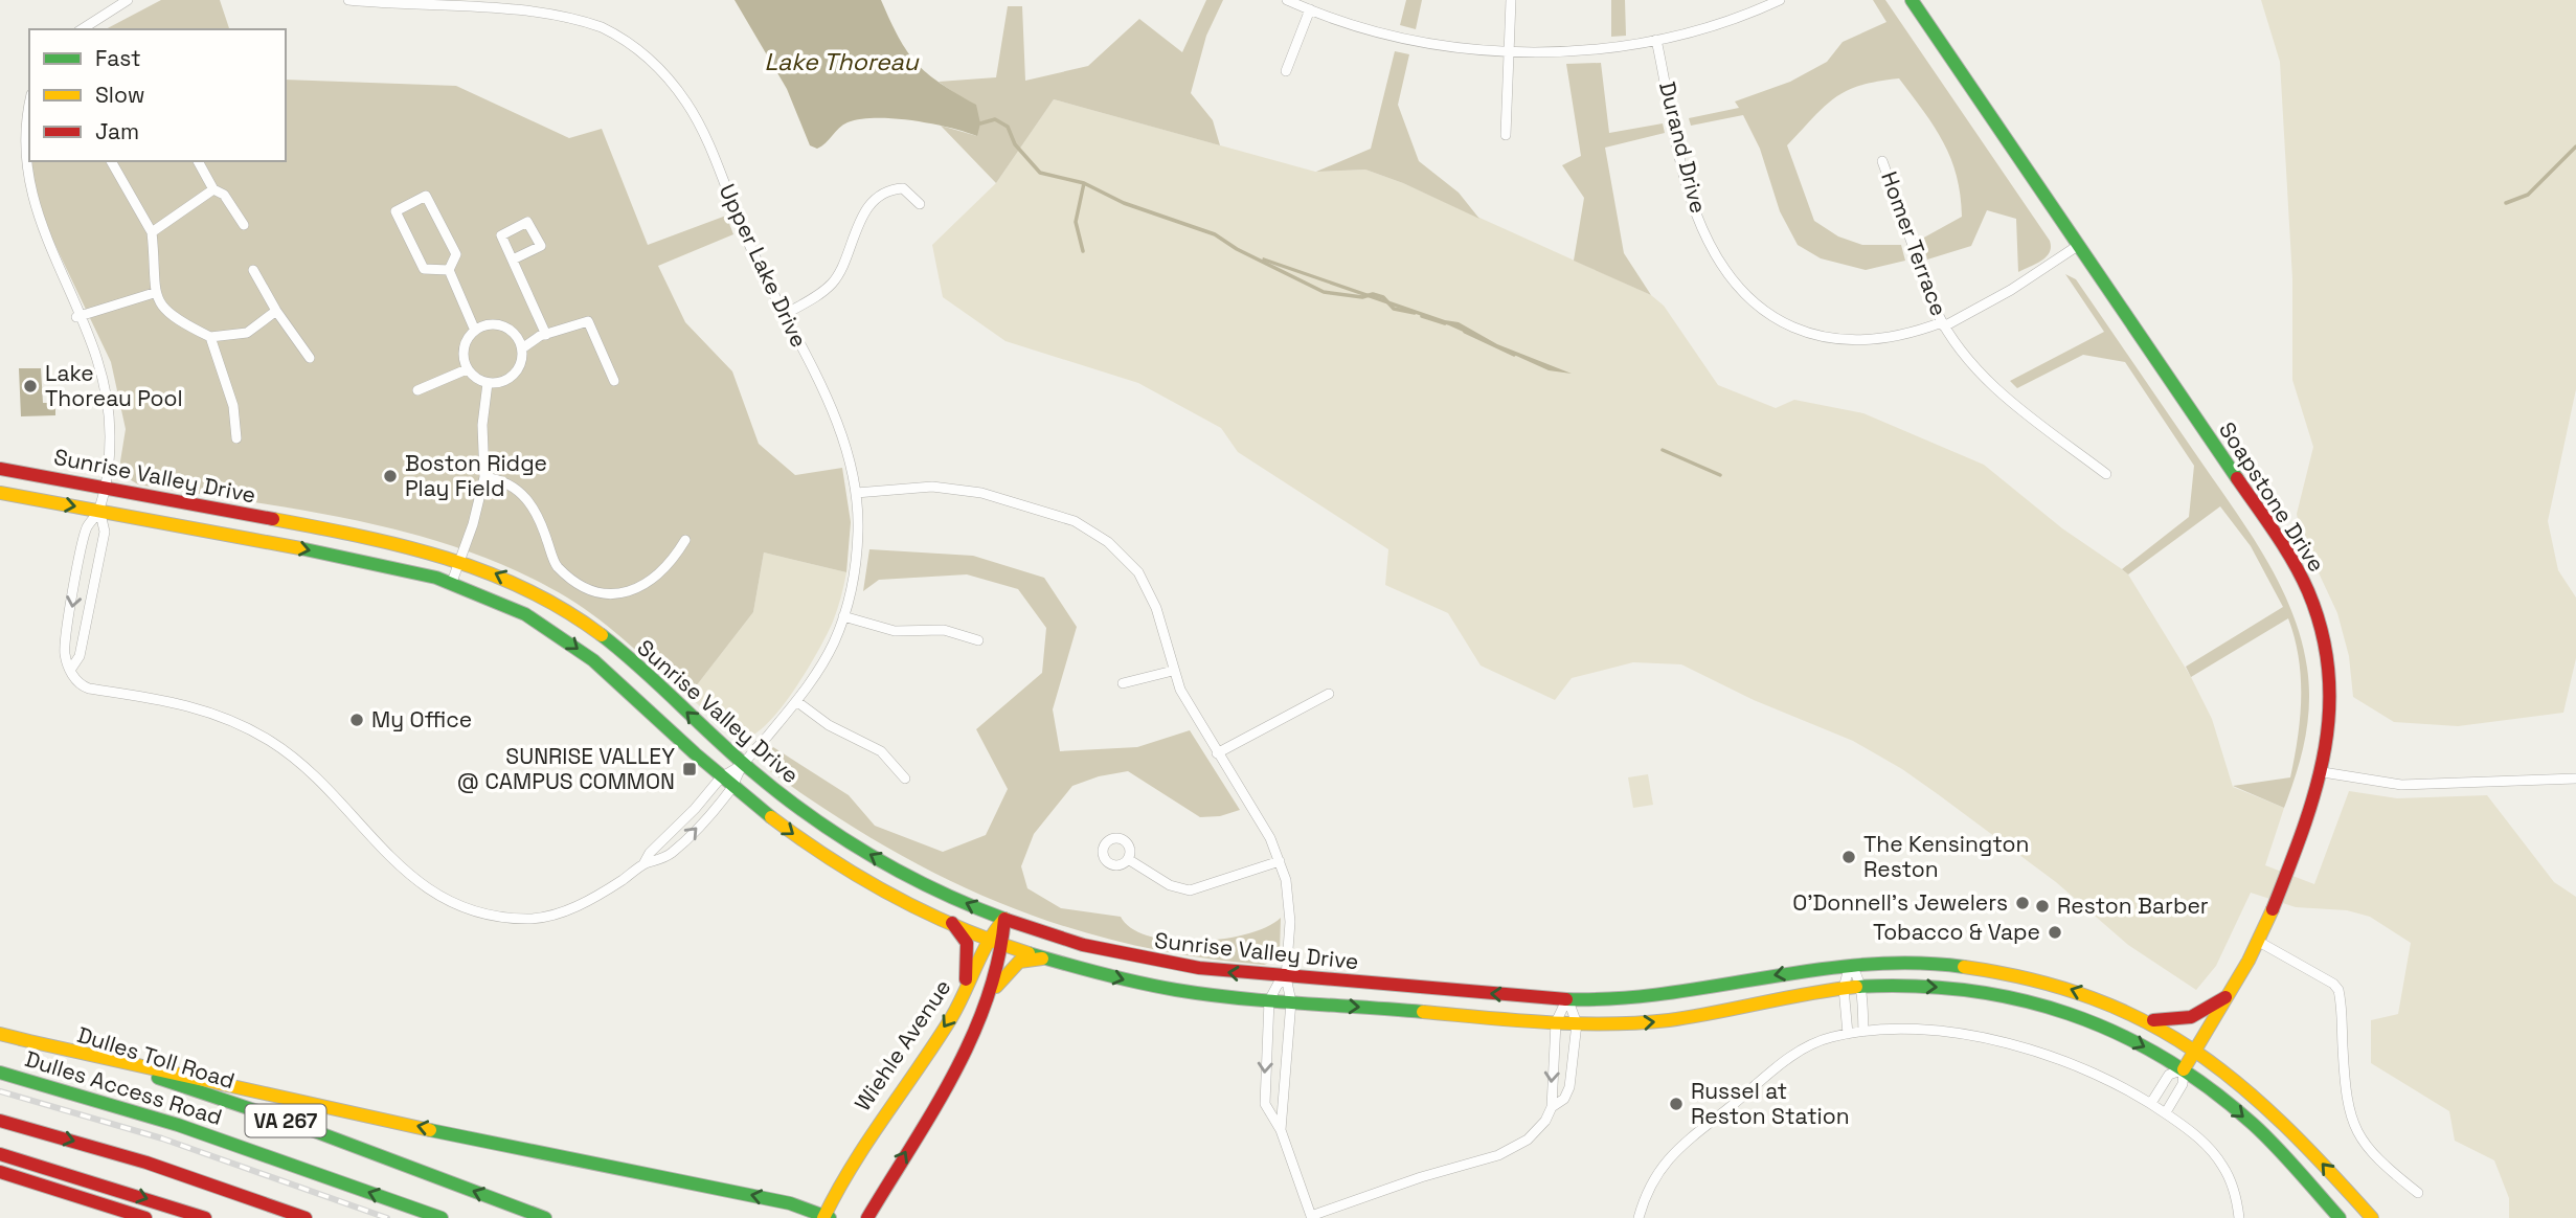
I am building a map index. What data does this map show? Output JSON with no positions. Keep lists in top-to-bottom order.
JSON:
{
  "streets": {
    "main road": [
      "Sunrise Valley Drive",
      "Soapstone Drive",
      "Wiehle Avenue",
      "Dulles Toll Road",
      "Dulles Access Road",
      "VA 267"
    ],
    "street": ["Durand Drive", "Homer Terrace", "Upper Lake Drive"]
  },
  "crossings": [
    ["Durand Drive", "Homer Terrace"],
    ["Durand Drive", "Soapstone Drive"],
    ["Upper Lake Drive", "Sunrise Valley Drive"],
    ["Sunrise Valley Drive", "Soapstone Drive"],
    ["Sunrise Valley Drive", "Wiehle Avenue"]
  ],
  "water": ["Lake Thoreau"],
  "places": {
    "other": [
      "Lake Thoreau Pool",
      "Boston Ridge Play Field",
      "My Office",
      "The Kensington Reston",
      "O'Donnell's Jewelers",
      "Reston Barber",
      "Tobacco & Vape",
      "Russel at Reston Station"
    ],
    "transit": ["SUNRISE VALLEY @ CAMPUS COMMON"]
  },
  "legend": ["Fast", "Slow", "Jam"]
}
